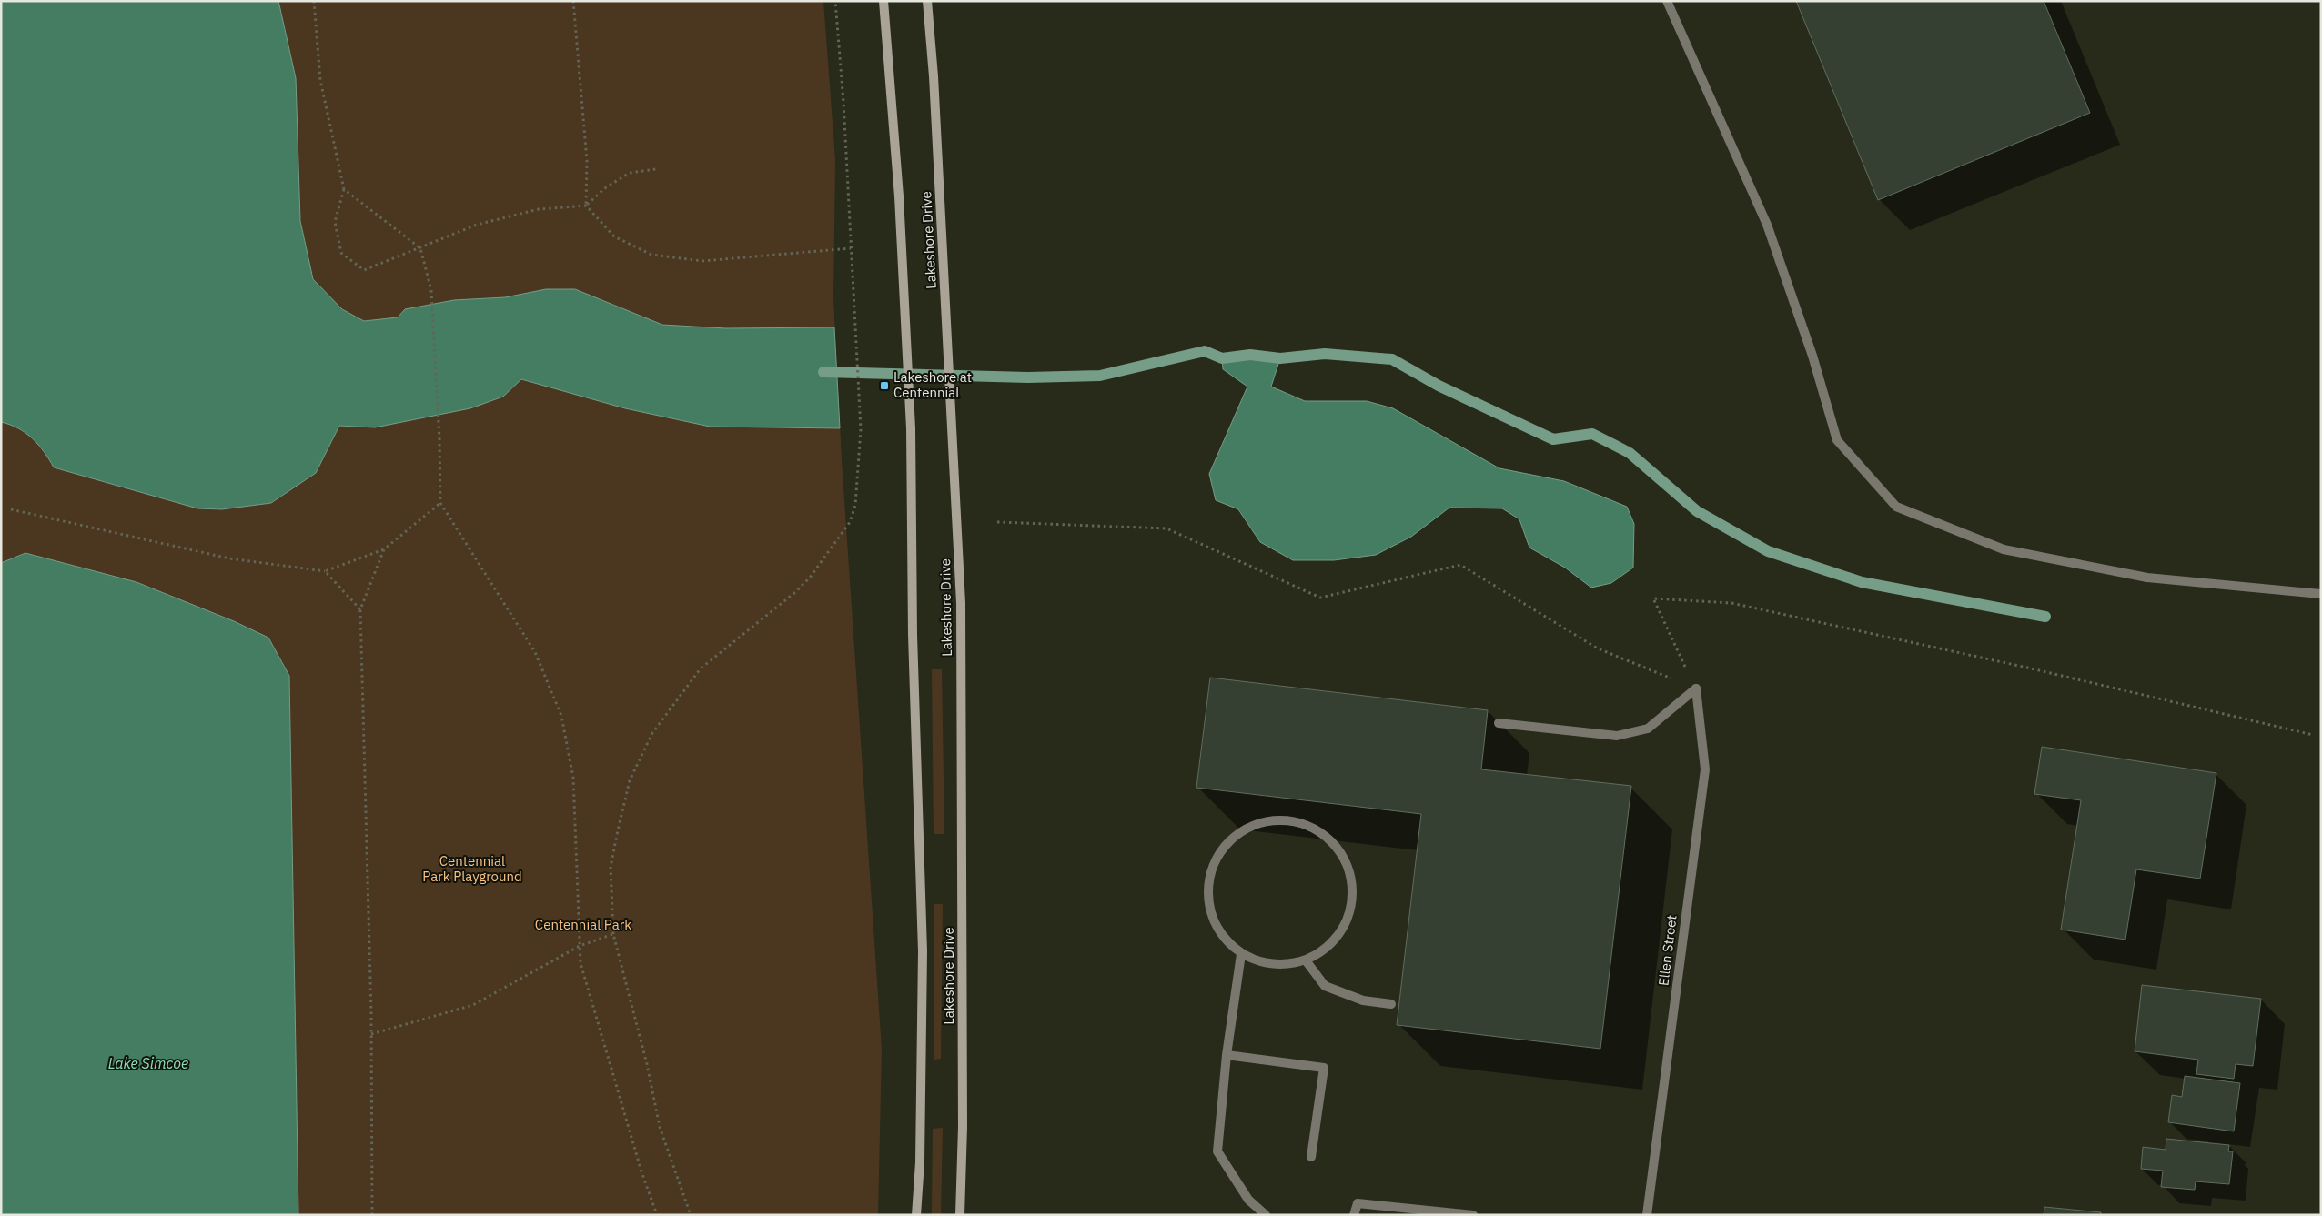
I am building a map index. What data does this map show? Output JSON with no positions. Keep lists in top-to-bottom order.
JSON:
{
  "streets": {
    "main road": ["Lakeshore Drive"],
    "street": ["Ellen Street"]
  },
  "water": ["Lake Simcoe"],
  "parks": ["Centennial Park Playground", "Centennial Park"],
  "places": {
    "transit": ["Lakeshore at Centennial"]
  }
}
